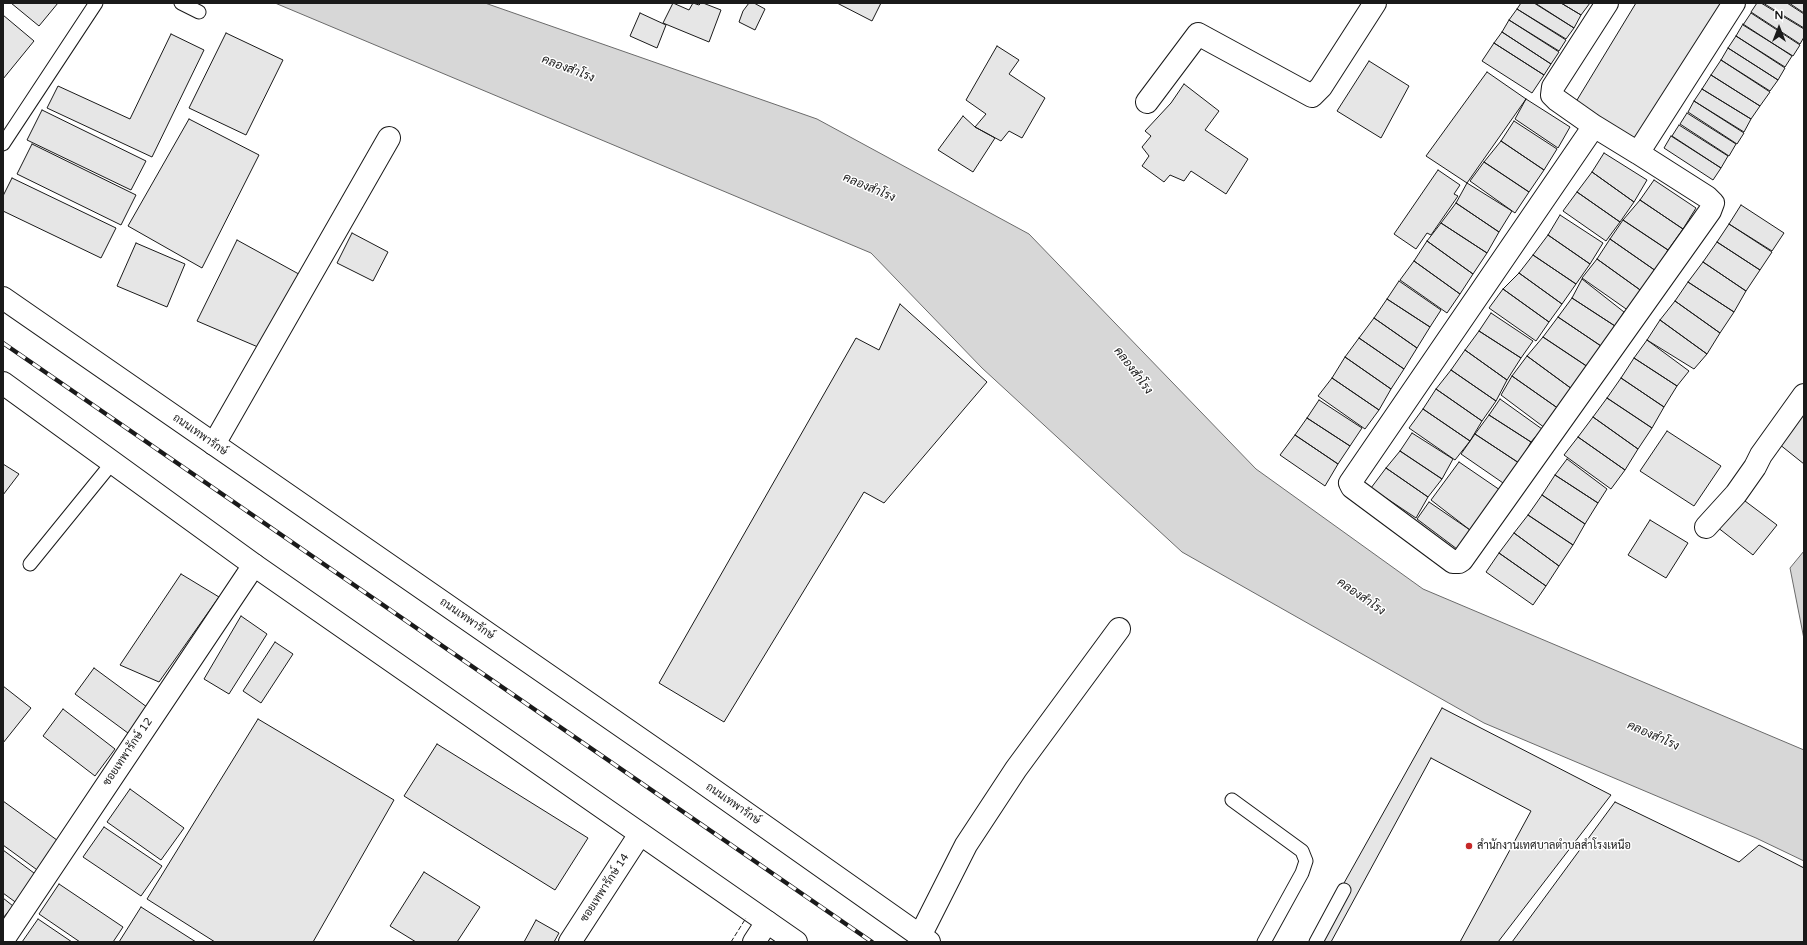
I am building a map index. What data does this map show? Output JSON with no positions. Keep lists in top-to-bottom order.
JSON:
{
  "streets": {
    "street": ["ถนนเทพารักษ์", "ซอยเทพารักษ์ 12", "ซอยเทพารักษ์ 14"]
  },
  "water": ["คลองสำโรง"],
  "places": ["สำนักงานเทศบาลตำบลสำโรงเหนือ"],
  "north": "top"
}
